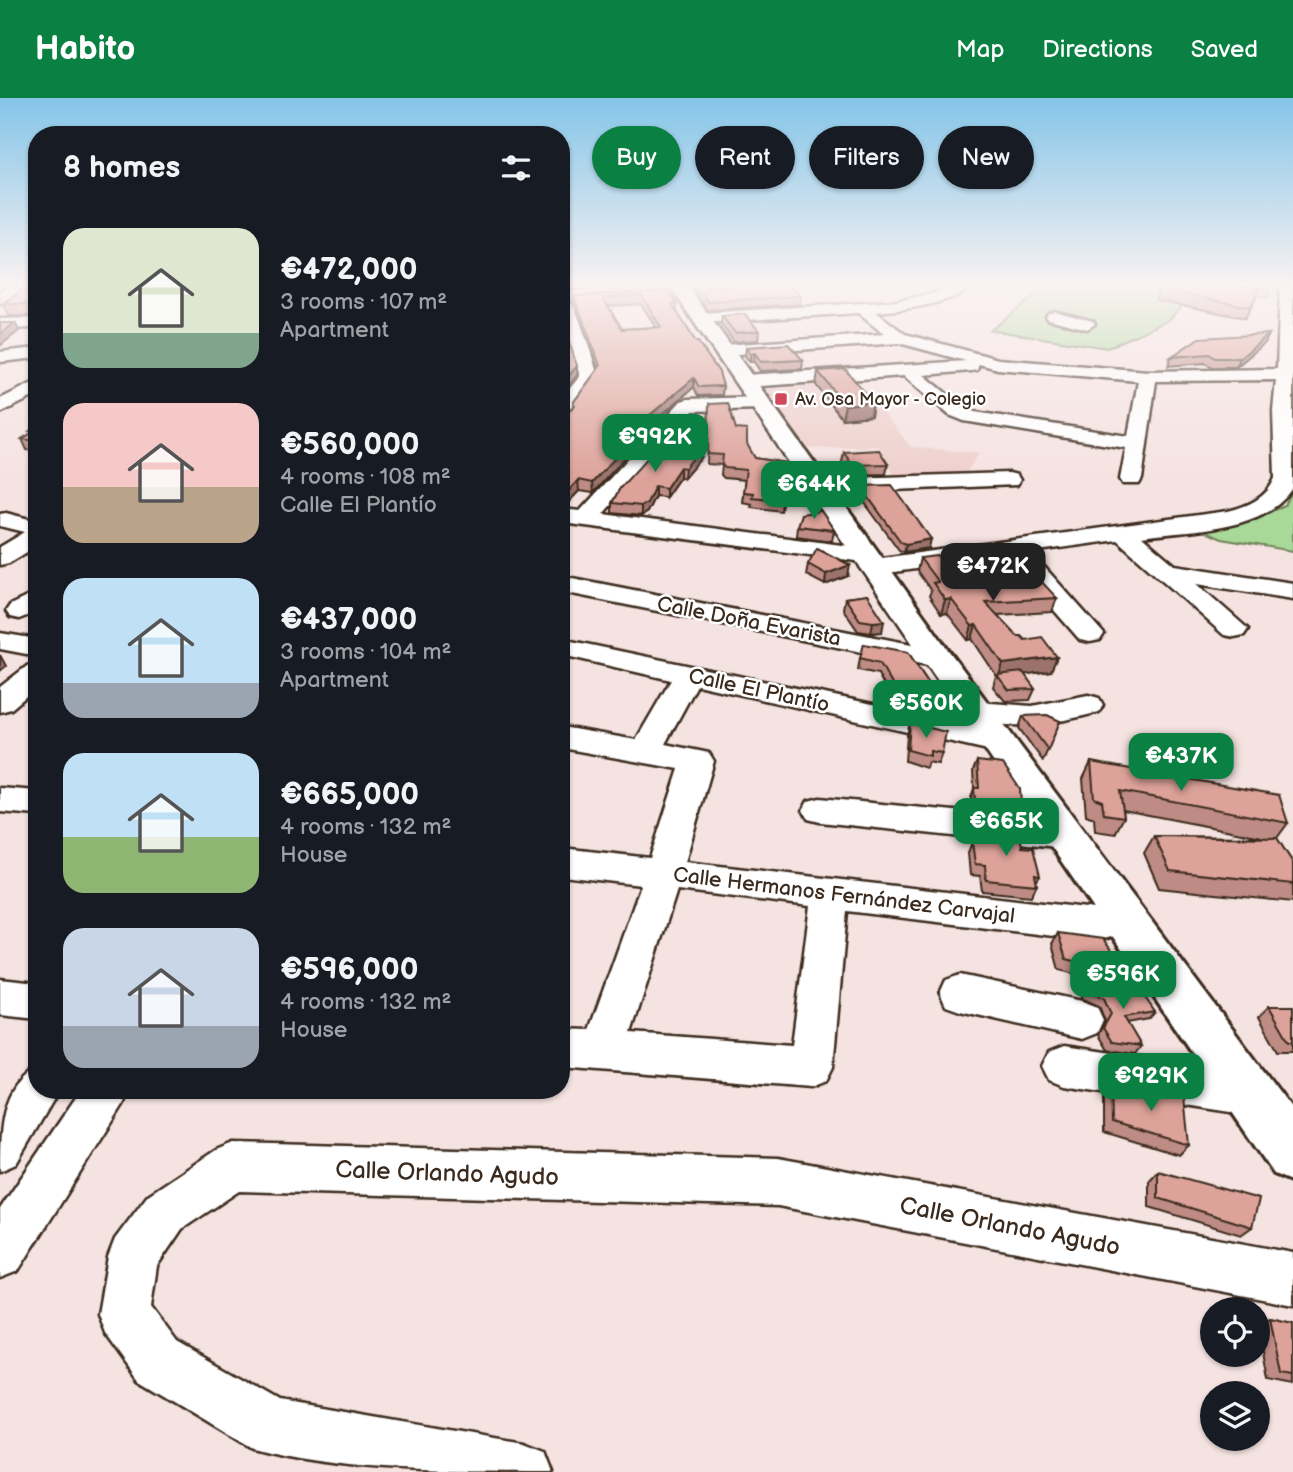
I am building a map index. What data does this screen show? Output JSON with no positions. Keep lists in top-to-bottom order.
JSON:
{
  "streets": {
    "street": [
      "Calle Doña Evarista",
      "Calle El Plantío",
      "Calle Hermanos Fernández Carvajal",
      "Calle Orlando Agudo"
    ]
  },
  "places": {
    "transit": ["Av. Osa Mayor - Colegio"]
  },
  "page": {
    "header": "Habito",
    "nav": ["Map", "Directions", "Saved"],
    "chip": [
      "Buy",
      "Rent",
      "Filters",
      "New"
    ],
    "heading": "8 homes",
    "list": [
      {
        "name": "€472,000",
        "note": "3 rooms · 107 m² · Apartment"
      },
      {
        "name": "€560,000",
        "note": "4 rooms · 108 m² · Calle El Plantío"
      },
      {
        "name": "€437,000",
        "note": "3 rooms · 104 m² · Apartment"
      },
      {
        "name": "€665,000",
        "note": "4 rooms · 132 m² · House"
      },
      {
        "name": "€596,000",
        "note": "4 rooms · 132 m² · House"
      }
    ],
    "price": [
      "€992K",
      "€644K",
      "€472K",
      "€560K",
      "€437K",
      "€665K",
      "€596K",
      "€929K"
    ]
  }
}
